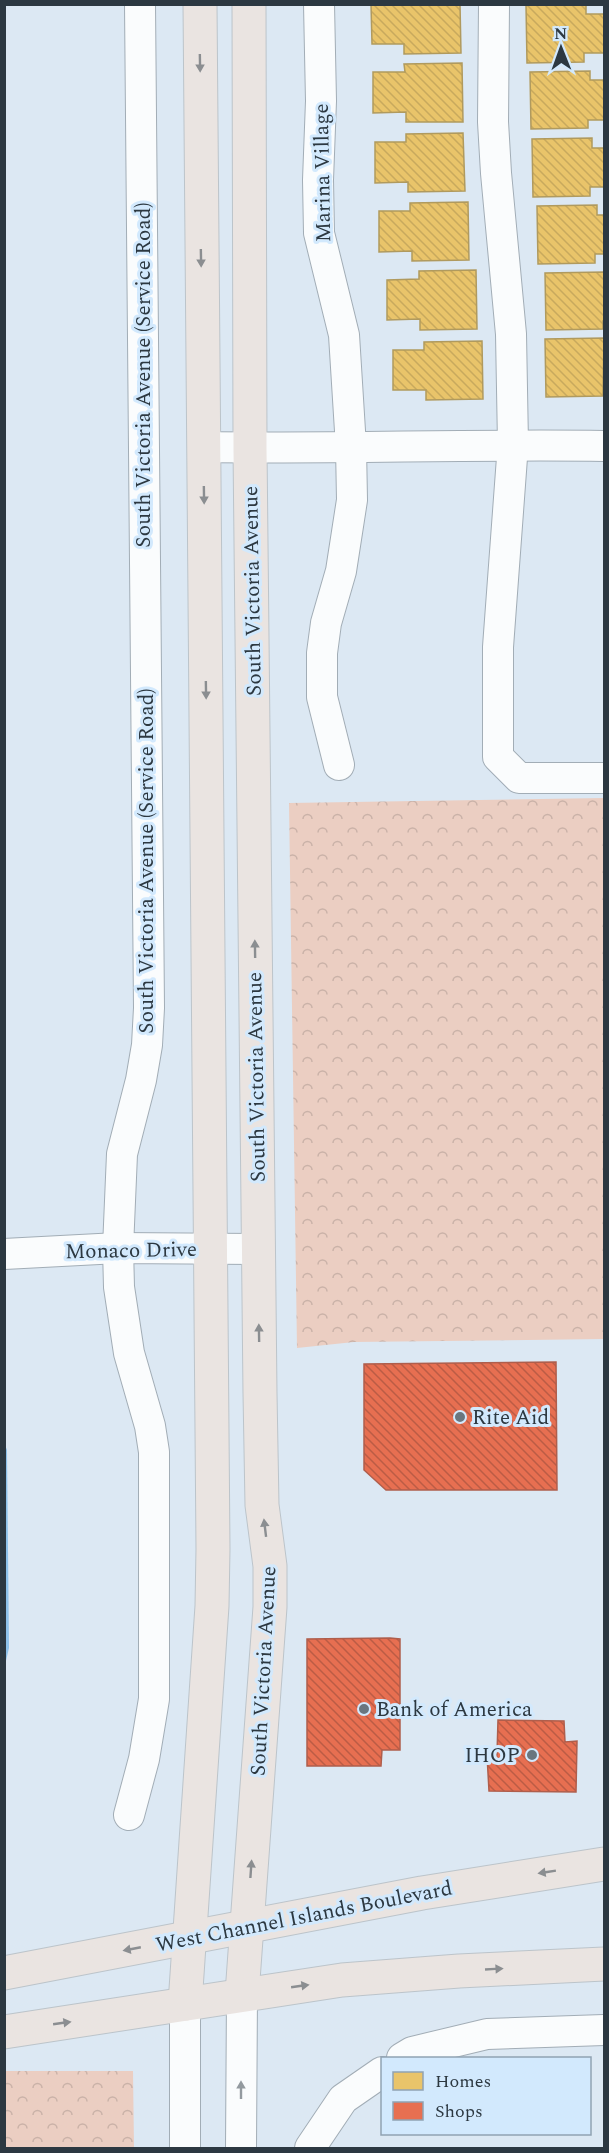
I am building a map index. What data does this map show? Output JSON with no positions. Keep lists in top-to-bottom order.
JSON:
{
  "streets": {
    "main road": ["South Victoria Avenue", "West Channel Islands Boulevard"],
    "street": ["Marina Village", "South Victoria Avenue (Service Road)", "Monaco Drive"]
  },
  "crossings": [
    ["South Victoria Avenue (Service Road)", "Monaco Drive"],
    ["South Victoria Avenue", "Monaco Drive"],
    ["South Victoria Avenue", "West Channel Islands Boulevard"]
  ],
  "places": ["Rite Aid", "Bank of America", "IHOP"],
  "legend": ["Homes", "Shops"],
  "north": "top"
}
